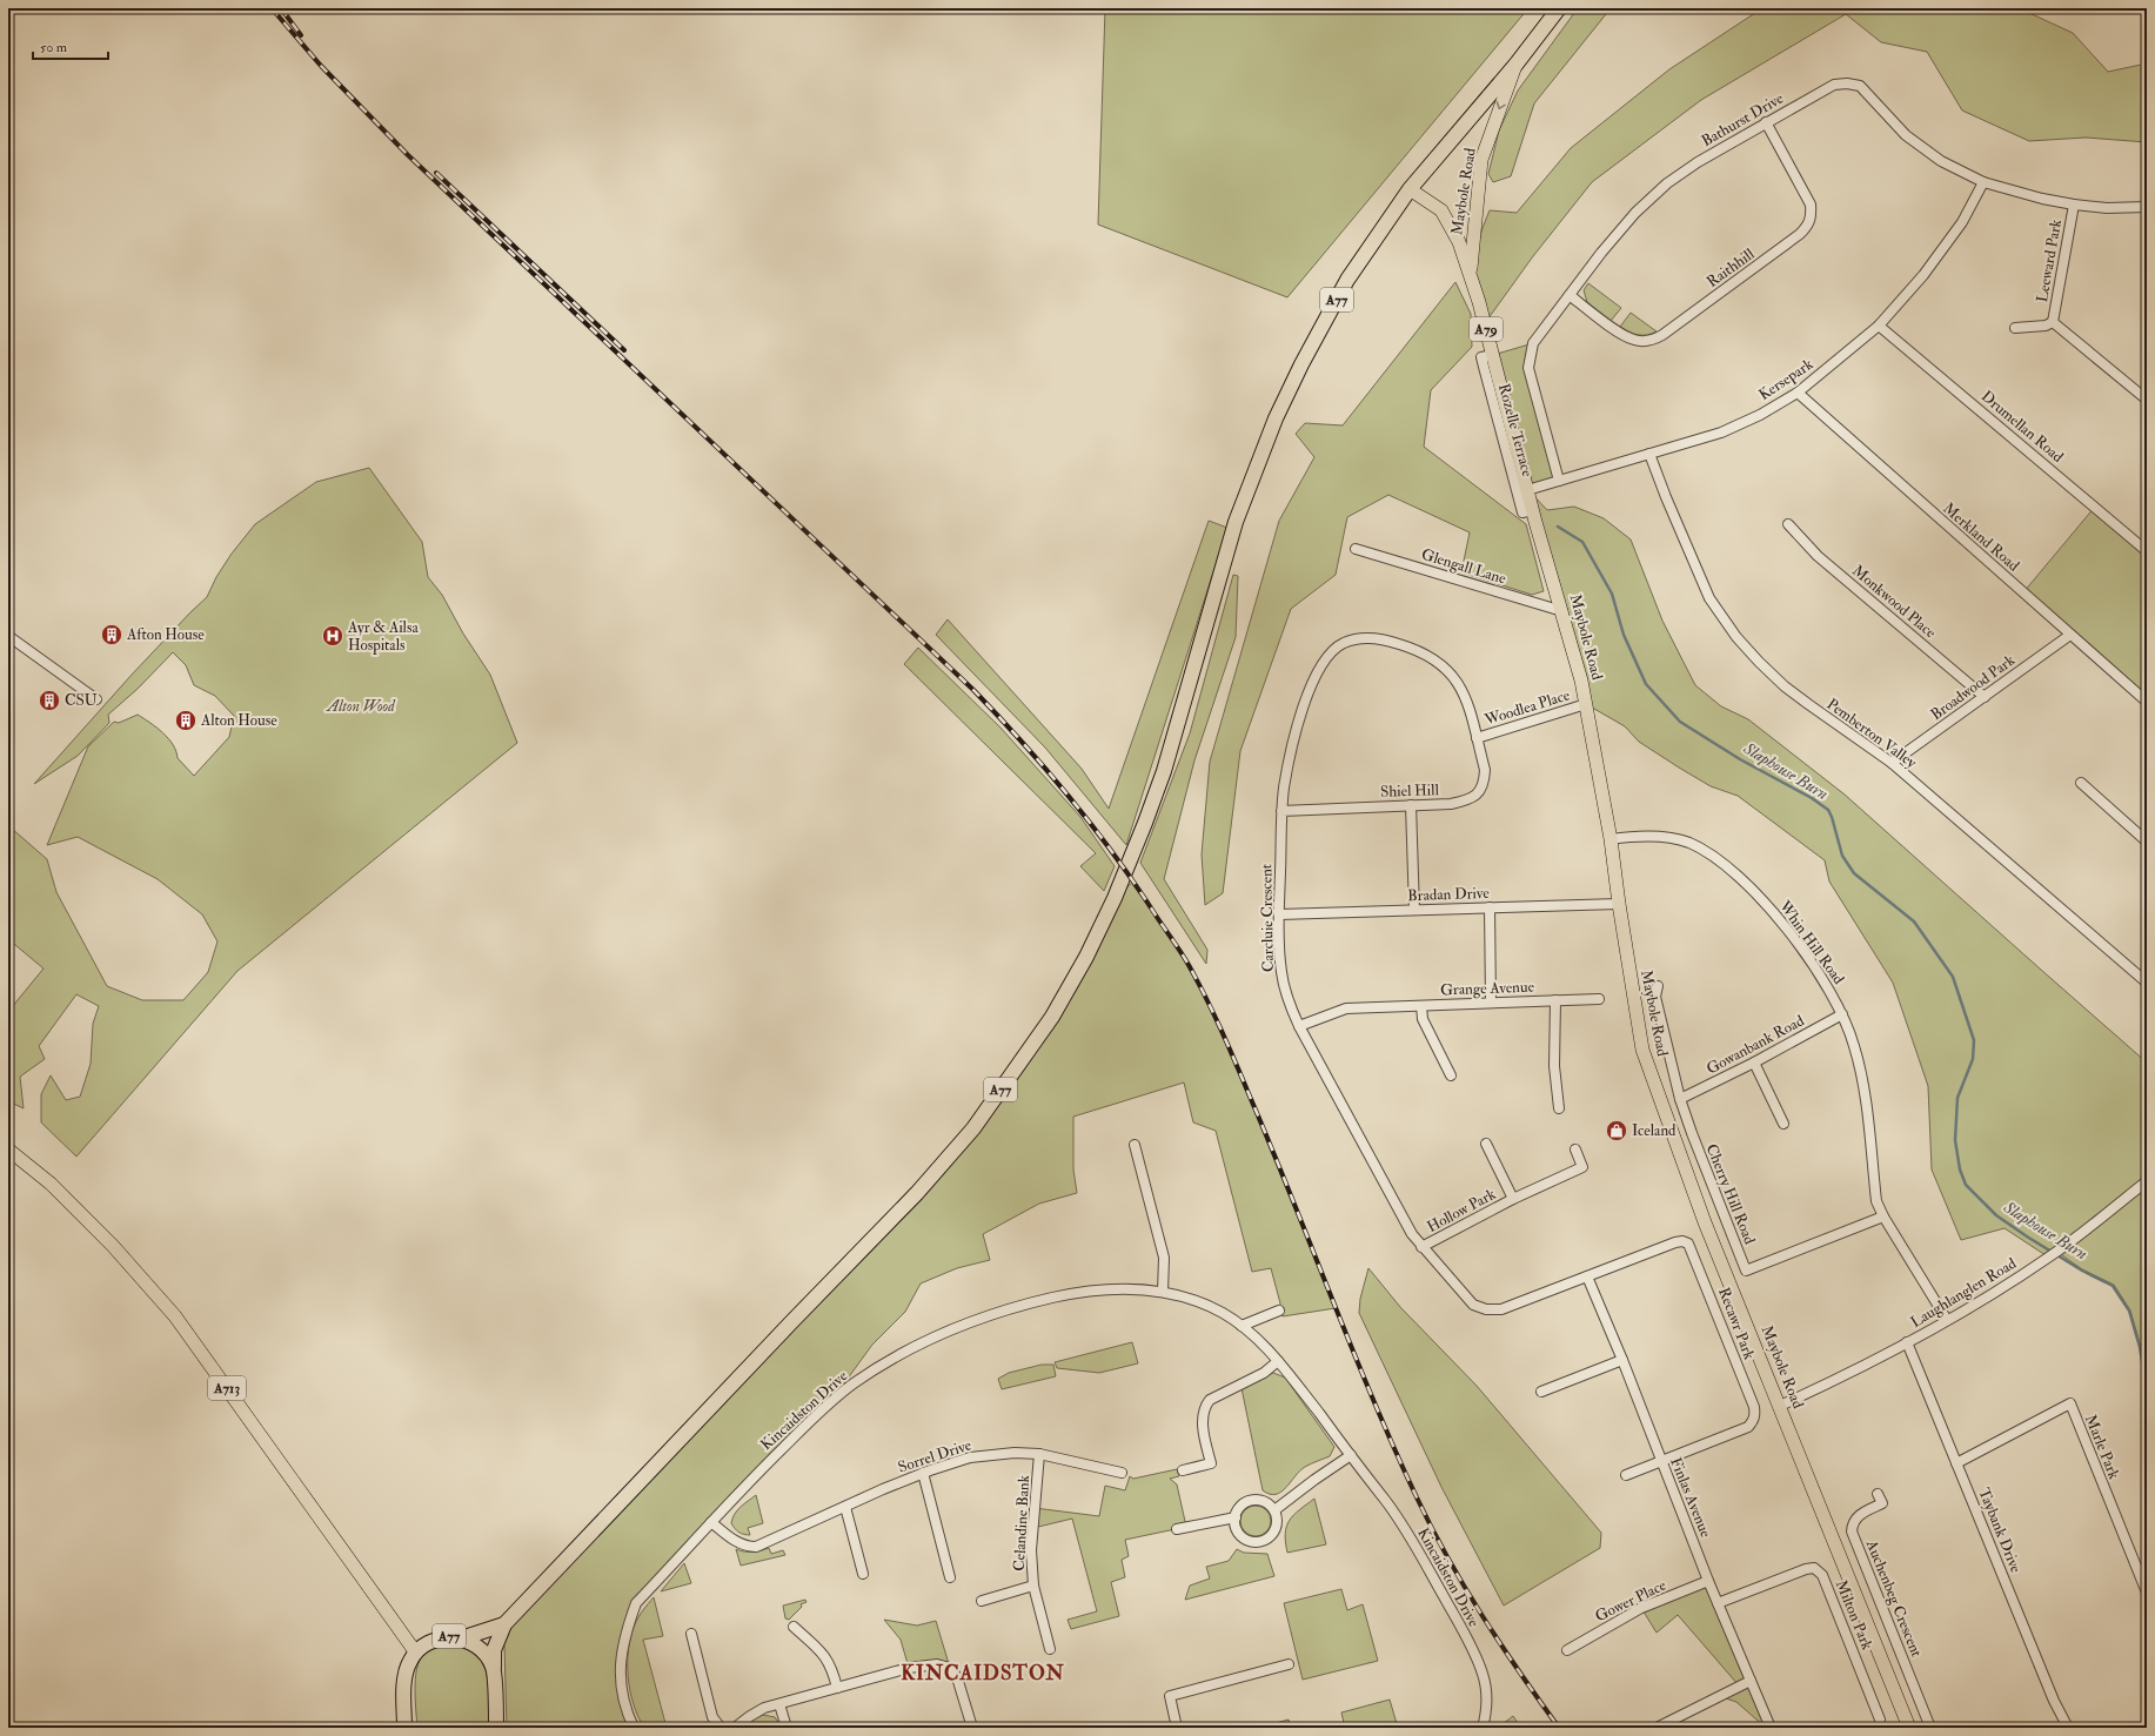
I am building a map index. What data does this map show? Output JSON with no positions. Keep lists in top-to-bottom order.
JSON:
{
  "streets": {
    "highway": ["A77"],
    "main road": ["Maybole Road", "A79", "A713"],
    "street": [
      "Bathurst Drive",
      "Leeward Park",
      "Raithhill",
      "Kersepark",
      "Drumellan Road",
      "Rozelle Terrace",
      "Merkland Road",
      "Glengall Lane",
      "Monkwood Place",
      "Broadwood Park",
      "Woodlea Place",
      "Pemberton Valley",
      "Shiel Hill",
      "Bradan Drive",
      "Carcluie Crescent",
      "Whin Hill Road",
      "Grange Avenue",
      "Gowanbank Road",
      "Cherry Hill Road",
      "Hollow Park",
      "Laughlanglen Road",
      "Recawr Park",
      "Kincaidston Drive",
      "Marle Park",
      "Sorrel Drive",
      "Finlas Avenue",
      "Celandine Bank",
      "Taybank Drive",
      "Auchenbeg Crescent",
      "Gower Place",
      "Milton Park"
    ]
  },
  "crossings": [
    ["Bathurst Drive", "Leeward Park"],
    ["Bathurst Drive", "Raithhill"],
    ["Bathurst Drive", "Kersepark"],
    ["Maybole Road", "A77"],
    ["Maybole Road", "Kersepark"],
    ["Maybole Road", "Rozelle Terrace"],
    ["Maybole Road", "Glengall Lane"],
    ["Maybole Road", "Woodlea Place"],
    ["Maybole Road", "Bradan Drive"],
    ["Maybole Road", "Whin Hill Road"],
    ["Maybole Road", "Laughlanglen Road"],
    ["A77", "A713"],
    ["Kersepark", "Drumellan Road"],
    ["Kersepark", "Merkland Road"],
    ["Kersepark", "Pemberton Valley"],
    ["Merkland Road", "Broadwood Park"],
    ["Monkwood Place", "Broadwood Park"],
    ["Broadwood Park", "Pemberton Valley"],
    ["Woodlea Place", "Shiel Hill"],
    ["Woodlea Place", "Carcluie Crescent"],
    ["Shiel Hill", "Carcluie Crescent"],
    ["Bradan Drive", "Carcluie Crescent"],
    ["Carcluie Crescent", "Grange Avenue"],
    ["Carcluie Crescent", "Hollow Park"],
    ["Carcluie Crescent", "Recawr Park"],
    ["Carcluie Crescent", "Finlas Avenue"],
    ["Whin Hill Road", "Gowanbank Road"],
    ["Whin Hill Road", "Cherry Hill Road"],
    ["Whin Hill Road", "Laughlanglen Road"],
    ["Gowanbank Road", "Cherry Hill Road"],
    ["Laughlanglen Road", "Taybank Drive"],
    ["Recawr Park", "Finlas Avenue"],
    ["Kincaidston Drive", "Sorrel Drive"],
    ["Marle Park", "Taybank Drive"],
    ["Sorrel Drive", "Celandine Bank"],
    ["Finlas Avenue", "Gower Place"],
    ["Finlas Avenue", "Milton Park"]
  ],
  "districts": ["KINCAIDSTON"],
  "water": ["Slaphouse Burn"],
  "parks": ["Alton Wood"],
  "places": {
    "building": ["Afton House", "CSU", "Alton House"],
    "hospital": ["Ayr & Ailsa Hospitals"],
    "shop": ["Iceland"]
  },
  "scale_bar": "50 m"
}
